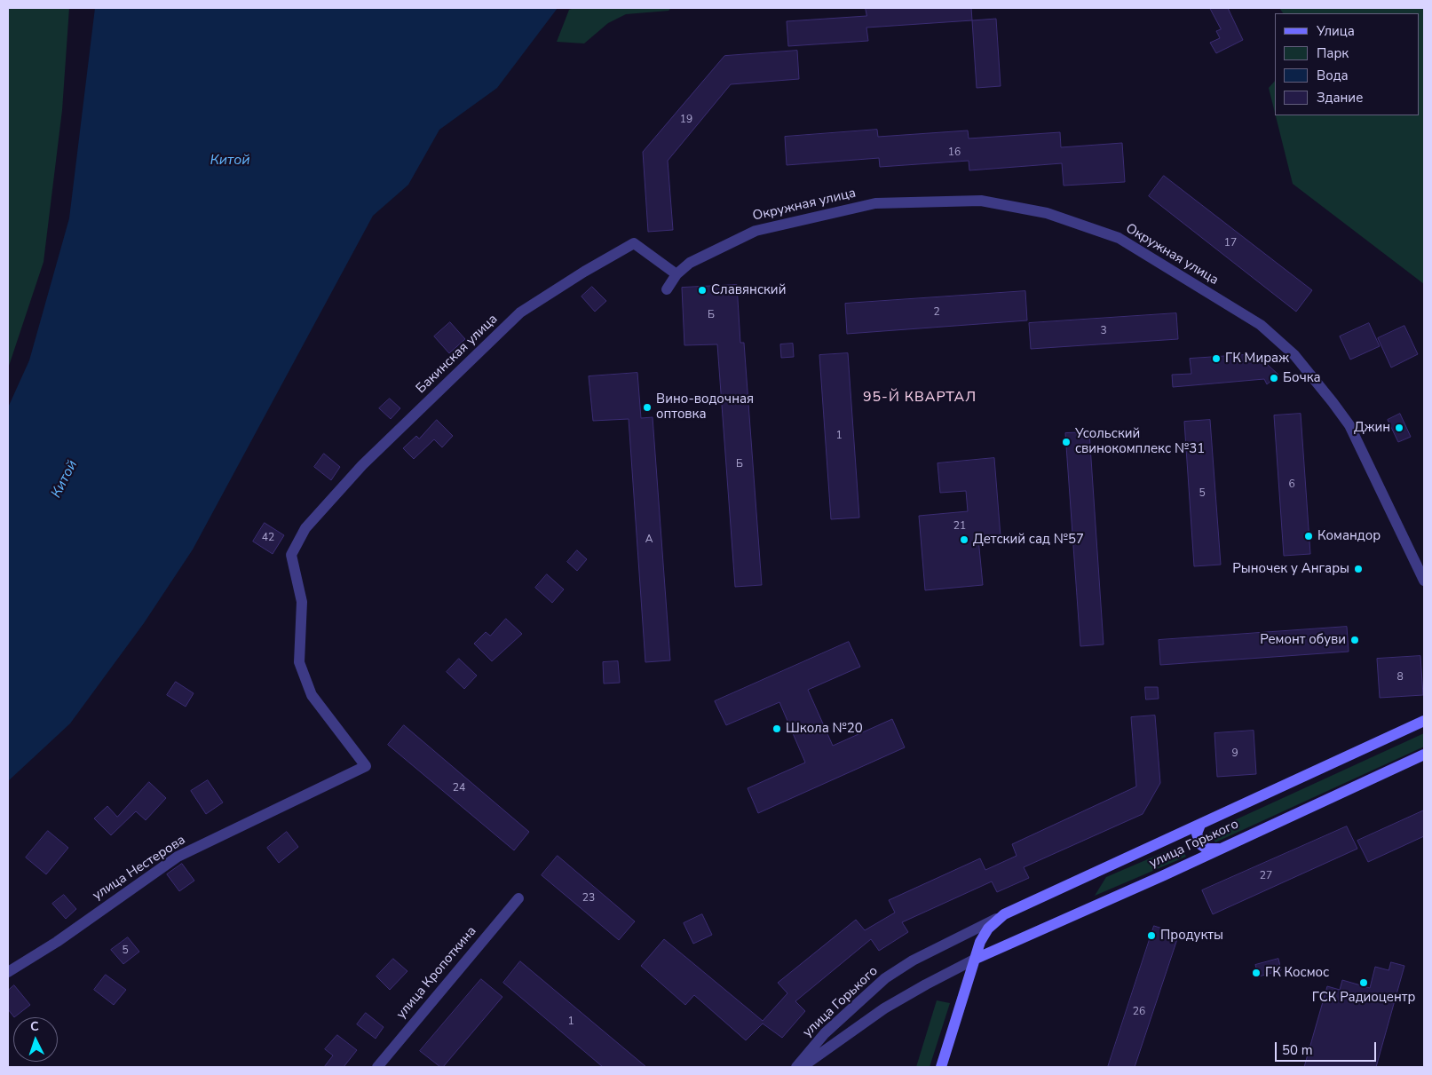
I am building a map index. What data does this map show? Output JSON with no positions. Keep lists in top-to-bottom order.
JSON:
{
  "streets": {
    "main road": ["улица Горького"],
    "street": [
      "Окружная улица",
      "Бакинская улица",
      "улица Нестерова",
      "улица Кропоткина"
    ]
  },
  "crossings": [
    ["Окружная улица", "Бакинская улица"],
    ["Бакинская улица", "улица Нестерова"]
  ],
  "districts": ["95-Й КВАРТАЛ"],
  "water": ["Китой"],
  "places": [
    "Славянский",
    "ГК Мираж",
    "Бочка",
    "Вино-водочная оптовка",
    "Джин",
    "Усольский свинокомплекс №31",
    "Командор",
    "Детский сад №57",
    "Рыночек у Ангары",
    "Ремонт обуви",
    "Школа №20",
    "Продукты",
    "ГК Космос",
    "ГСК Радиоцентр"
  ],
  "house_numbers": [
    "19",
    "16",
    "17",
    "2",
    "Б",
    "3",
    "1",
    "Б",
    "6",
    "5",
    "21",
    "42",
    "А",
    "8",
    "9",
    "24",
    "27",
    "23",
    "5",
    "26",
    "1"
  ],
  "legend": [
    "Улица",
    "Парк",
    "Вода",
    "Здание"
  ],
  "scale_bar": "50 m",
  "north": "top"
}
